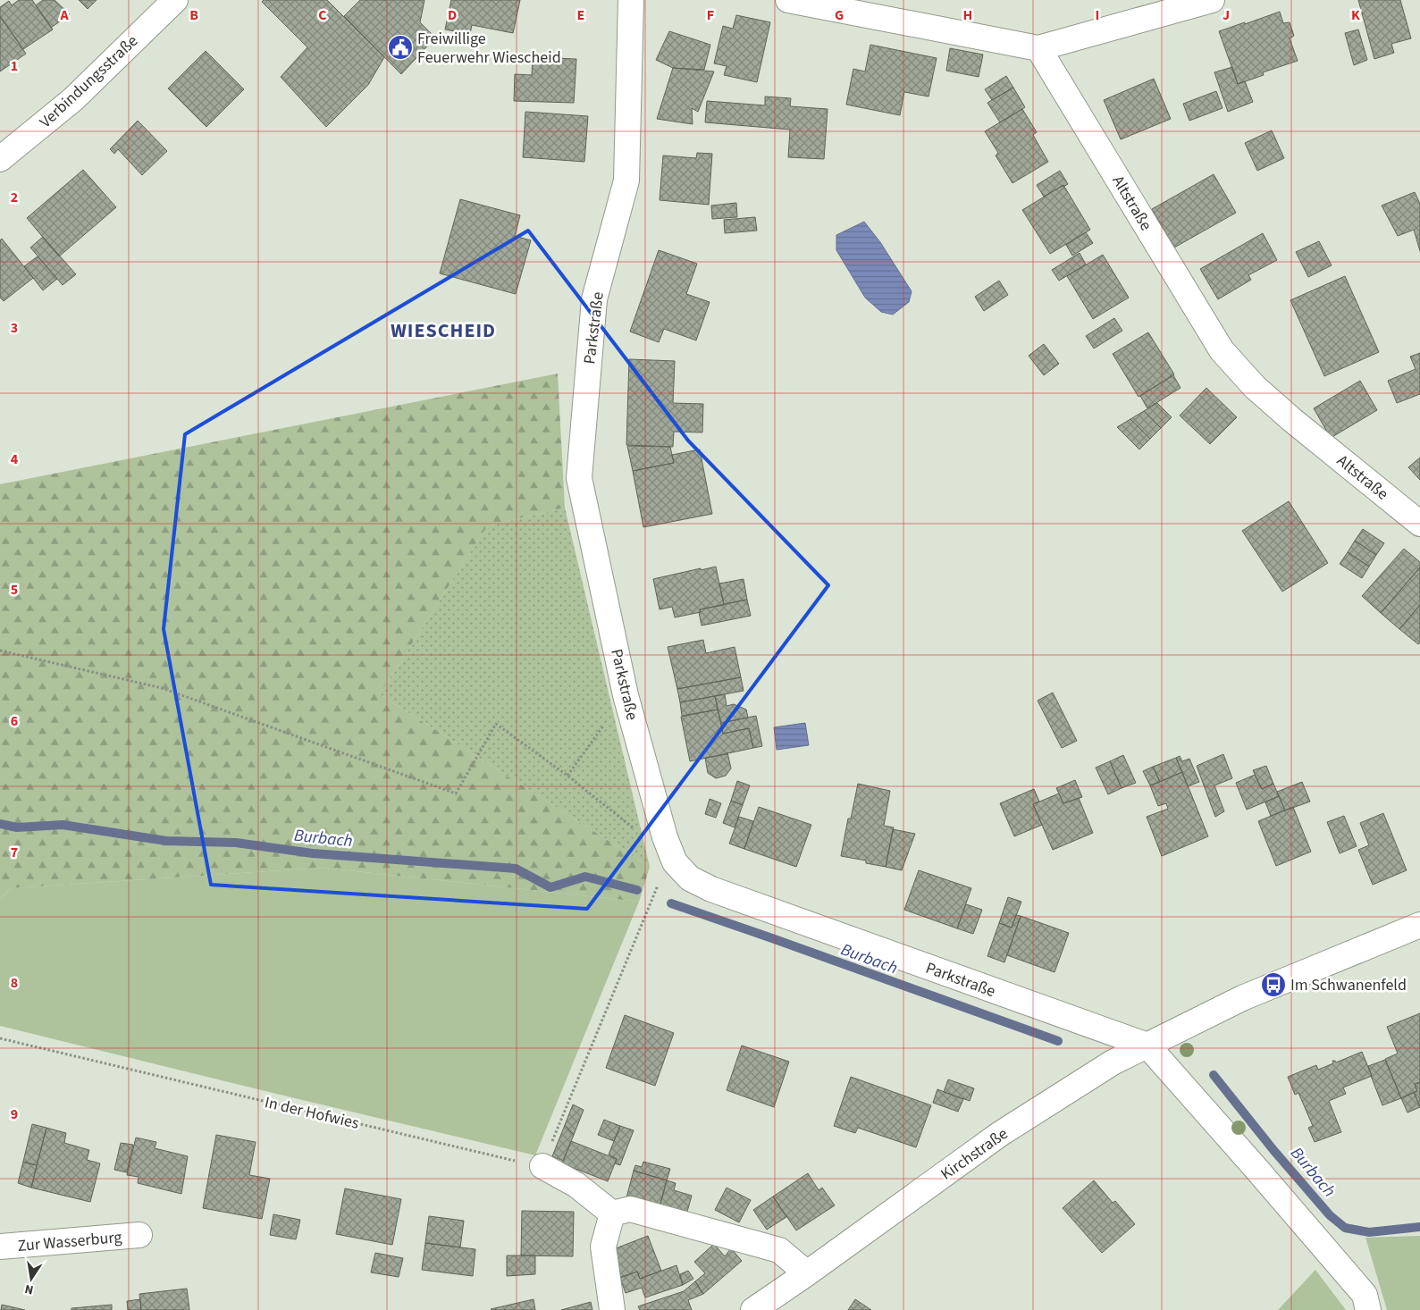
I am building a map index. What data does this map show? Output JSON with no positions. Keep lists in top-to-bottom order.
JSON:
{
  "streets": {
    "street": [
      "Verbindungsstraße",
      "Altstraße",
      "Parkstraße",
      "Kirchstraße",
      "Zur Wasserburg"
    ],
    "path": ["In der Hofwies"]
  },
  "crossings": [
    ["Parkstraße", "Kirchstraße"]
  ],
  "districts": ["WIESCHEID"],
  "water": ["Burbach"],
  "places": {
    "public building": ["Freiwillige Feuerwehr Wiescheid"],
    "bus stop": ["Im Schwanenfeld"]
  },
  "north": "bottom",
  "grid": {
    "columns": [
      "A",
      "B",
      "C",
      "D",
      "E",
      "F",
      "G",
      "H",
      "I",
      "J",
      "K"
    ],
    "rows": [
      "1",
      "2",
      "3",
      "4",
      "5",
      "6",
      "7",
      "8",
      "9"
    ]
  }
}
